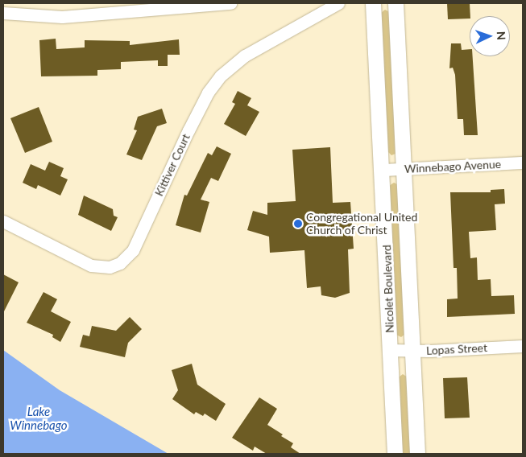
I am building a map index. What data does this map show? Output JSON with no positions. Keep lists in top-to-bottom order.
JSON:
{
  "streets": {
    "street": [
      "Kittiver Court",
      "Winnebago Avenue",
      "Nicolet Boulevard",
      "Lopas Street"
    ]
  },
  "crossings": [
    ["Winnebago Avenue", "Nicolet Boulevard"],
    ["Nicolet Boulevard", "Lopas Street"]
  ],
  "water": ["Lake Winnebago"],
  "places": ["Congregational United Church of Christ"],
  "north": "right"
}
